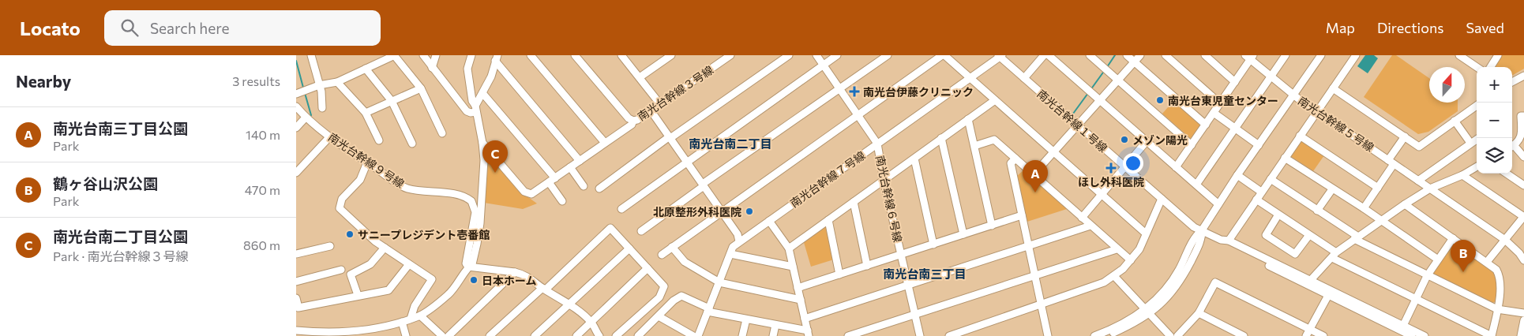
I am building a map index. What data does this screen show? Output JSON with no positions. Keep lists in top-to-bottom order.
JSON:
{
  "streets": {
    "street": [
      "南光台幹線３号線",
      "南光台幹線１号線",
      "南光台幹線５号線",
      "南光台幹線９号線",
      "南光台幹線７号線",
      "南光台幹線６号線"
    ]
  },
  "crossings": [
    ["南光台幹線１号線", "南光台幹線７号線"],
    ["南光台幹線７号線", "南光台幹線６号線"]
  ],
  "districts": ["南光台南二丁目", "南光台南三丁目"],
  "places": {
    "health": ["南光台伊藤クリニック", "ほし外科医院"],
    "other": [
      "南光台東児童センター",
      "メゾン陽光",
      "北原整形外科医院",
      "サニープレジデント壱番館",
      "日本ホーム"
    ]
  },
  "north": "top",
  "page": {
    "header": "Locato",
    "search": "Search here",
    "nav": ["Map", "Directions", "Saved"],
    "heading": ["Nearby", "3 results"],
    "map_buttons": ["+", "−"],
    "list": [
      {
        "mark": "A",
        "name": "南光台南三丁目公園",
        "note": "Park",
        "value": "140 m"
      },
      {
        "mark": "B",
        "name": "鶴ヶ谷山沢公園",
        "note": "Park",
        "value": "470 m"
      },
      {
        "mark": "C",
        "name": "南光台南二丁目公園",
        "note": "Park · 南光台幹線３号線",
        "value": "860 m"
      }
    ],
    "pins": ["C", "A", "B"]
  }
}
